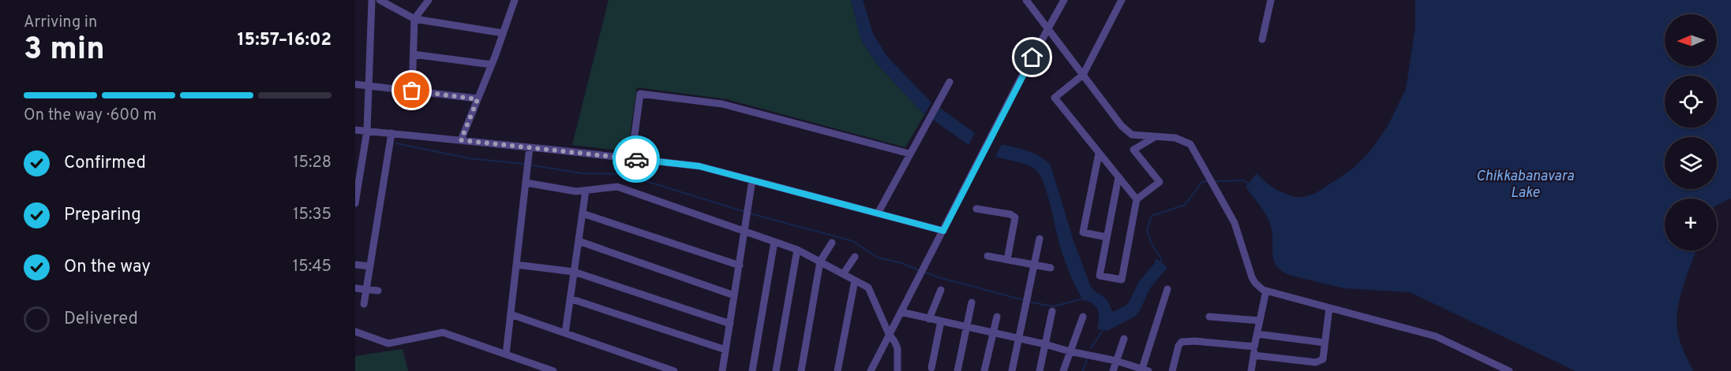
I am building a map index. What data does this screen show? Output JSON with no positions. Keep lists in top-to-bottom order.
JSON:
{
  "water": ["Chikkabanavara Lake"],
  "north": "left",
  "page": {
    "heading": ["3 min", "Arriving in", "15:57–16:02"],
    "map_buttons": "+",
    "bar": "On the way · 600 m",
    "list": [
      ["Confirmed", "15:28"],
      ["Preparing", "15:35"],
      ["On the way", "15:45"],
      "Delivered"
    ]
  }
}
